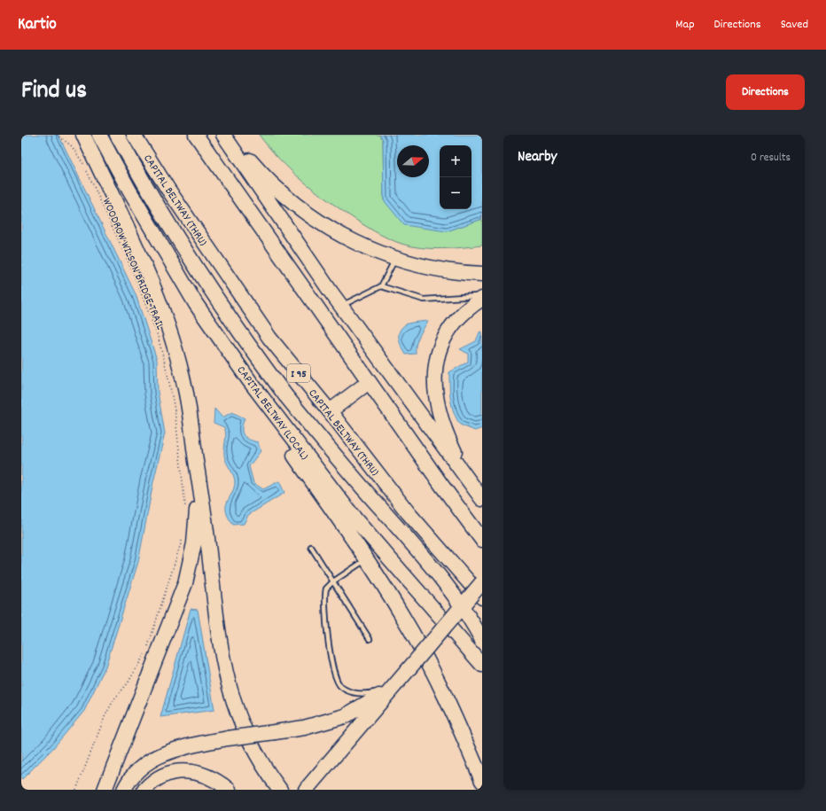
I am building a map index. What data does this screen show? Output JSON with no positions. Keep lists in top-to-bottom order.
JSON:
{
  "streets": {
    "highway": ["CAPITAL BELTWAY (THRU)", "I 95", "CAPITAL BELTWAY (LOCAL)"],
    "path": ["WOODROW WILSON BRIDGE TRAIL"]
  },
  "north": "right",
  "page": {
    "header": "Kartio",
    "nav": ["Map", "Directions", "Saved"],
    "title": "Find us",
    "buttons": "Directions",
    "heading": ["Nearby", "0 results"],
    "map_buttons": ["+", "−"]
  }
}
